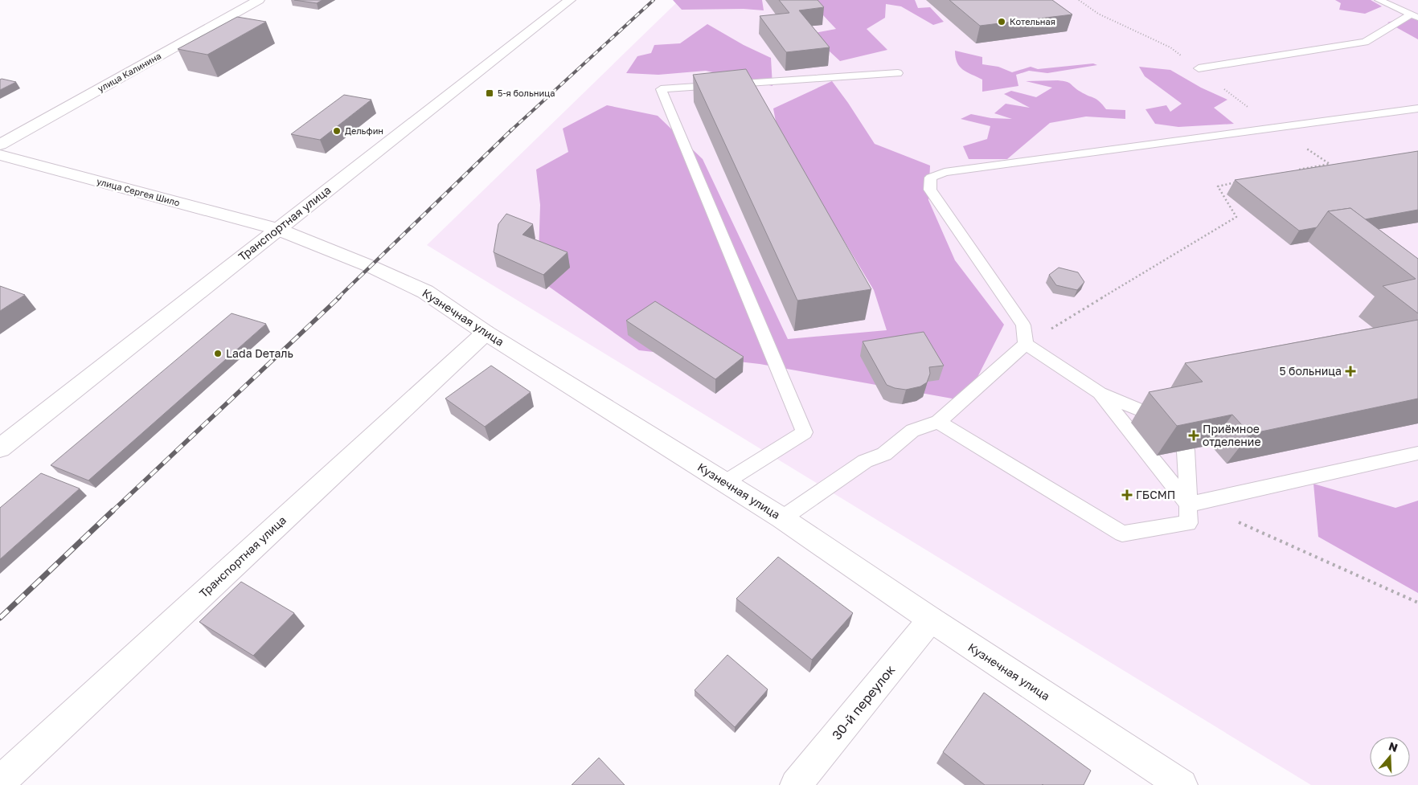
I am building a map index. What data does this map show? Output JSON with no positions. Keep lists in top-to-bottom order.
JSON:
{
  "streets": {
    "street": [
      "улица Калинина",
      "улица Сергея Шило",
      "Транспортная улица",
      "Кузнечная улица",
      "30-й переулок"
    ]
  },
  "crossings": [
    ["улица Сергея Шило", "Транспортная улица"],
    ["улица Сергея Шило", "Кузнечная улица"],
    ["Транспортная улица", "Кузнечная улица"],
    ["Кузнечная улица", "30-й переулок"]
  ],
  "places": {
    "other": ["Котельная", "Дельфин", "Lada Dеталь"],
    "transit": ["5-я больница"],
    "health": ["5 больница", "Приёмное отделение", "ГБСМП"]
  },
  "north": "top"
}
